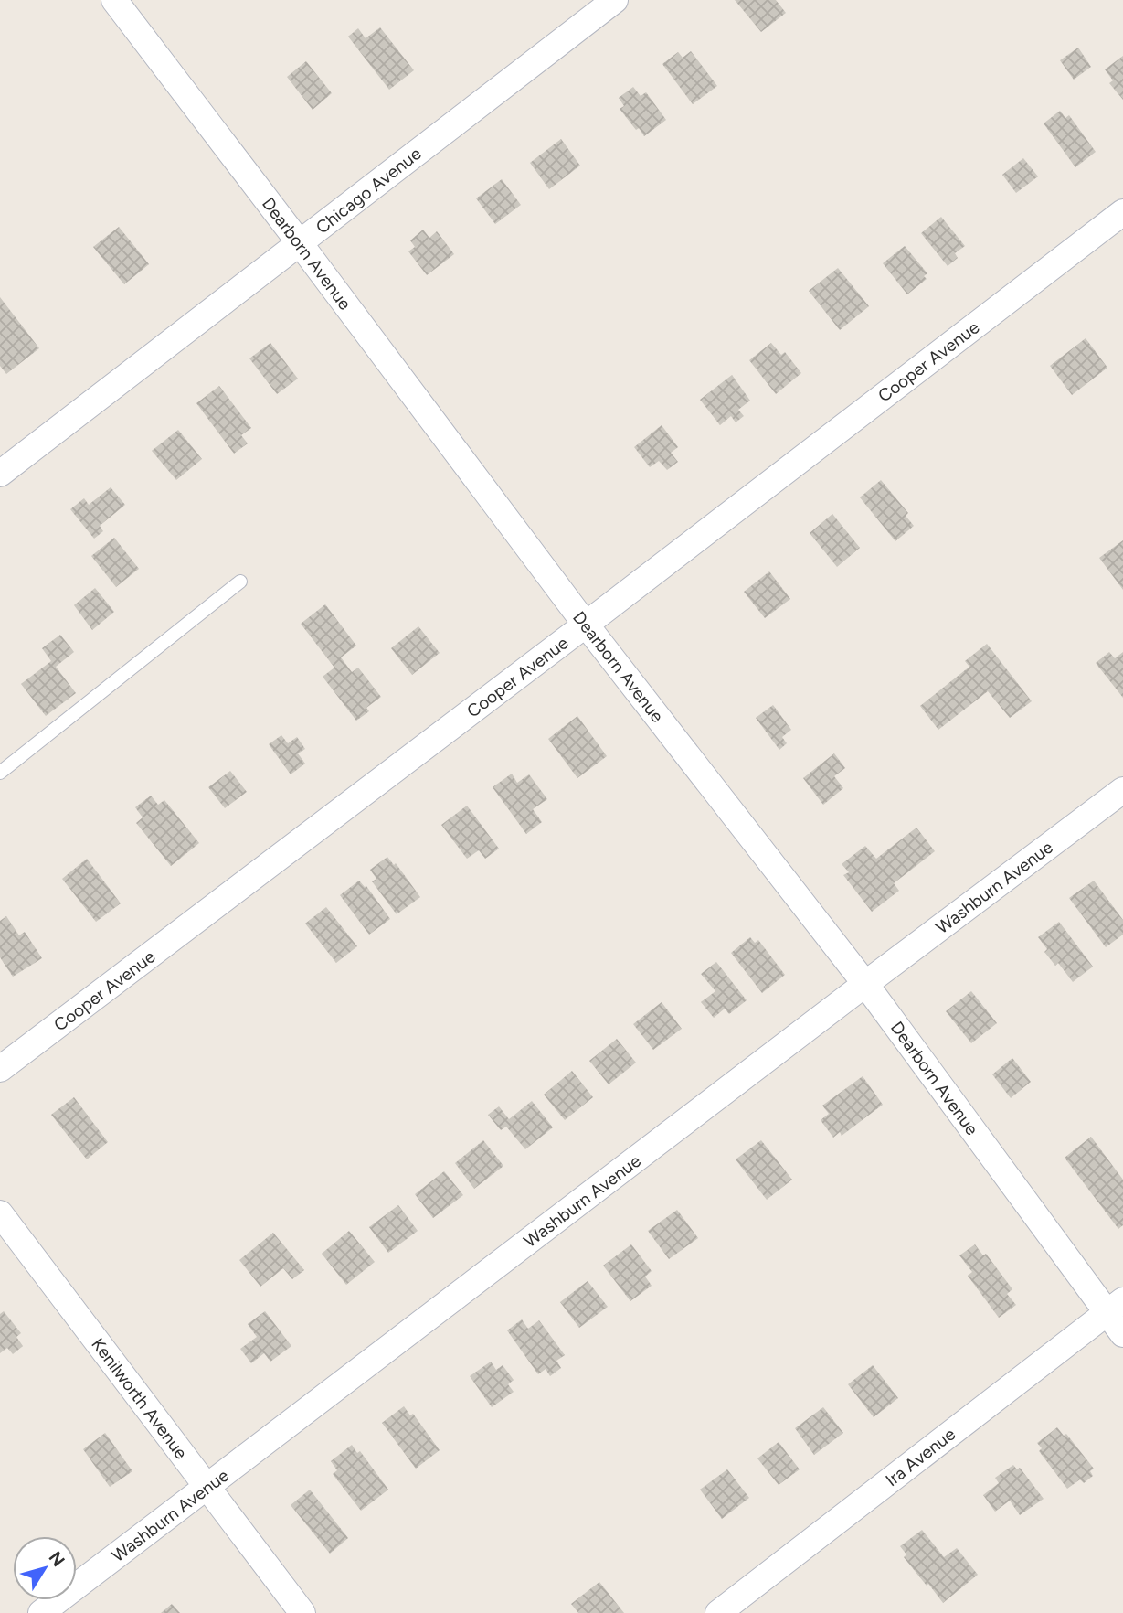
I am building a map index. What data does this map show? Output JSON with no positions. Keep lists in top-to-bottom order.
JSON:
{
  "streets": {
    "street": [
      "Chicago Avenue",
      "Dearborn Avenue",
      "Cooper Avenue",
      "Washburn Avenue",
      "Kenilworth Avenue",
      "Ira Avenue"
    ]
  },
  "crossings": [
    ["Chicago Avenue", "Dearborn Avenue"],
    ["Dearborn Avenue", "Cooper Avenue"],
    ["Dearborn Avenue", "Washburn Avenue"],
    ["Dearborn Avenue", "Ira Avenue"],
    ["Washburn Avenue", "Kenilworth Avenue"]
  ],
  "north": "top right"
}
